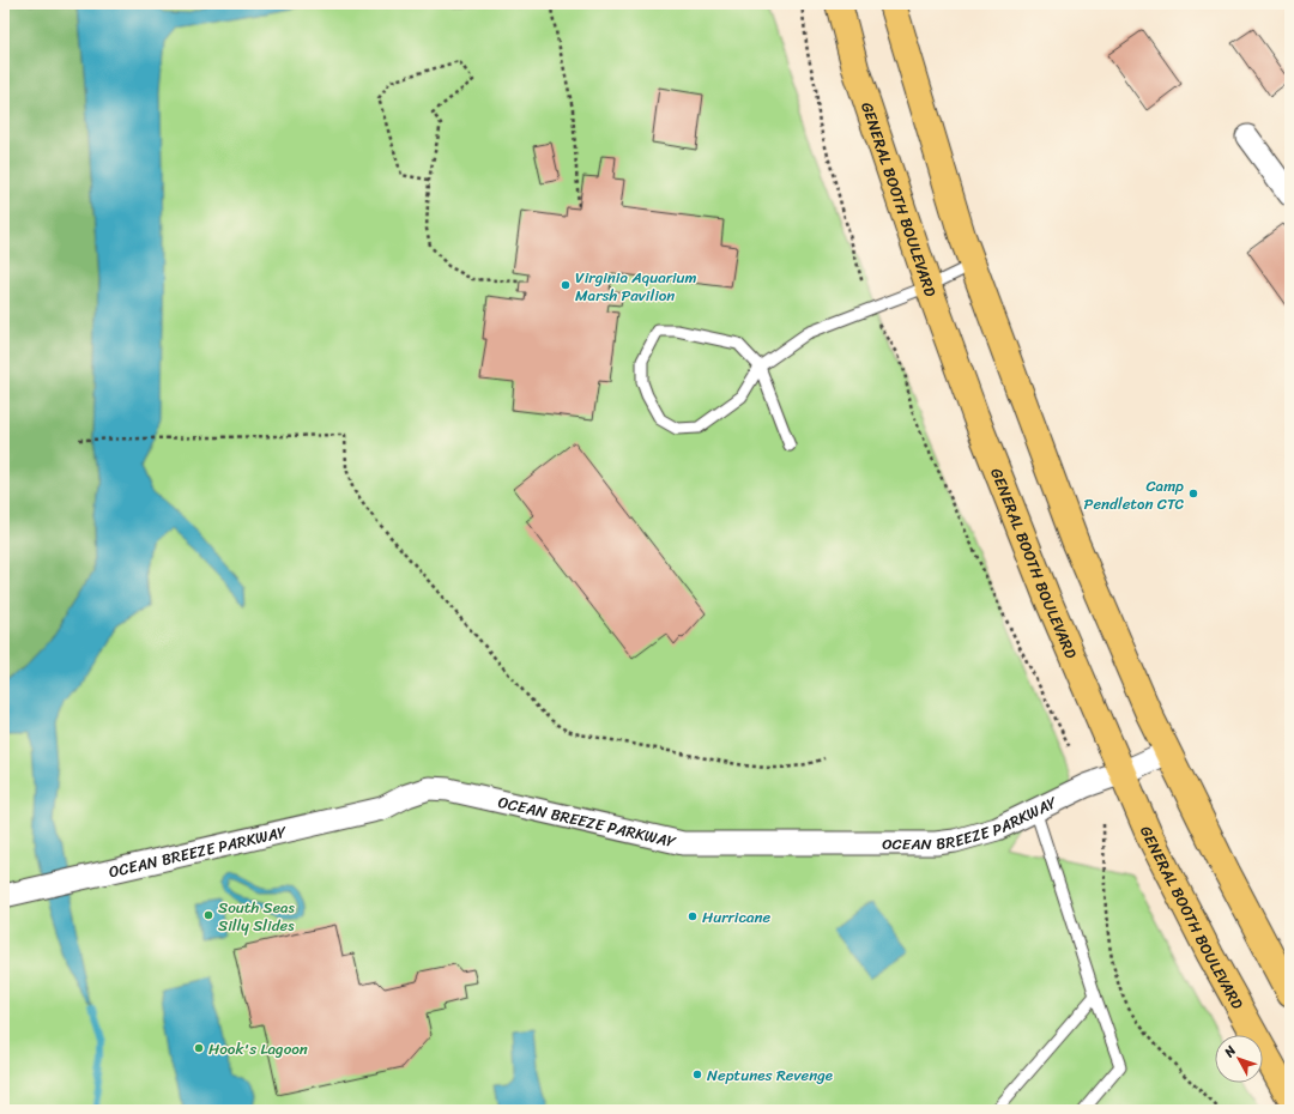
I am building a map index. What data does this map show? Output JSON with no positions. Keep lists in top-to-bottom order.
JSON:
{
  "streets": {
    "highway": ["GENERAL BOOTH BOULEVARD"],
    "street": ["OCEAN BREEZE PARKWAY"]
  },
  "crossings": [
    ["GENERAL BOOTH BOULEVARD", "OCEAN BREEZE PARKWAY"]
  ],
  "places": [
    "Virginia Aquarium Marsh Pavilion",
    "Camp Pendleton CTC",
    "South Seas Silly Slides",
    "Hurricane",
    "Hook's Lagoon",
    "Neptunes Revenge"
  ],
  "north": "top left"
}
